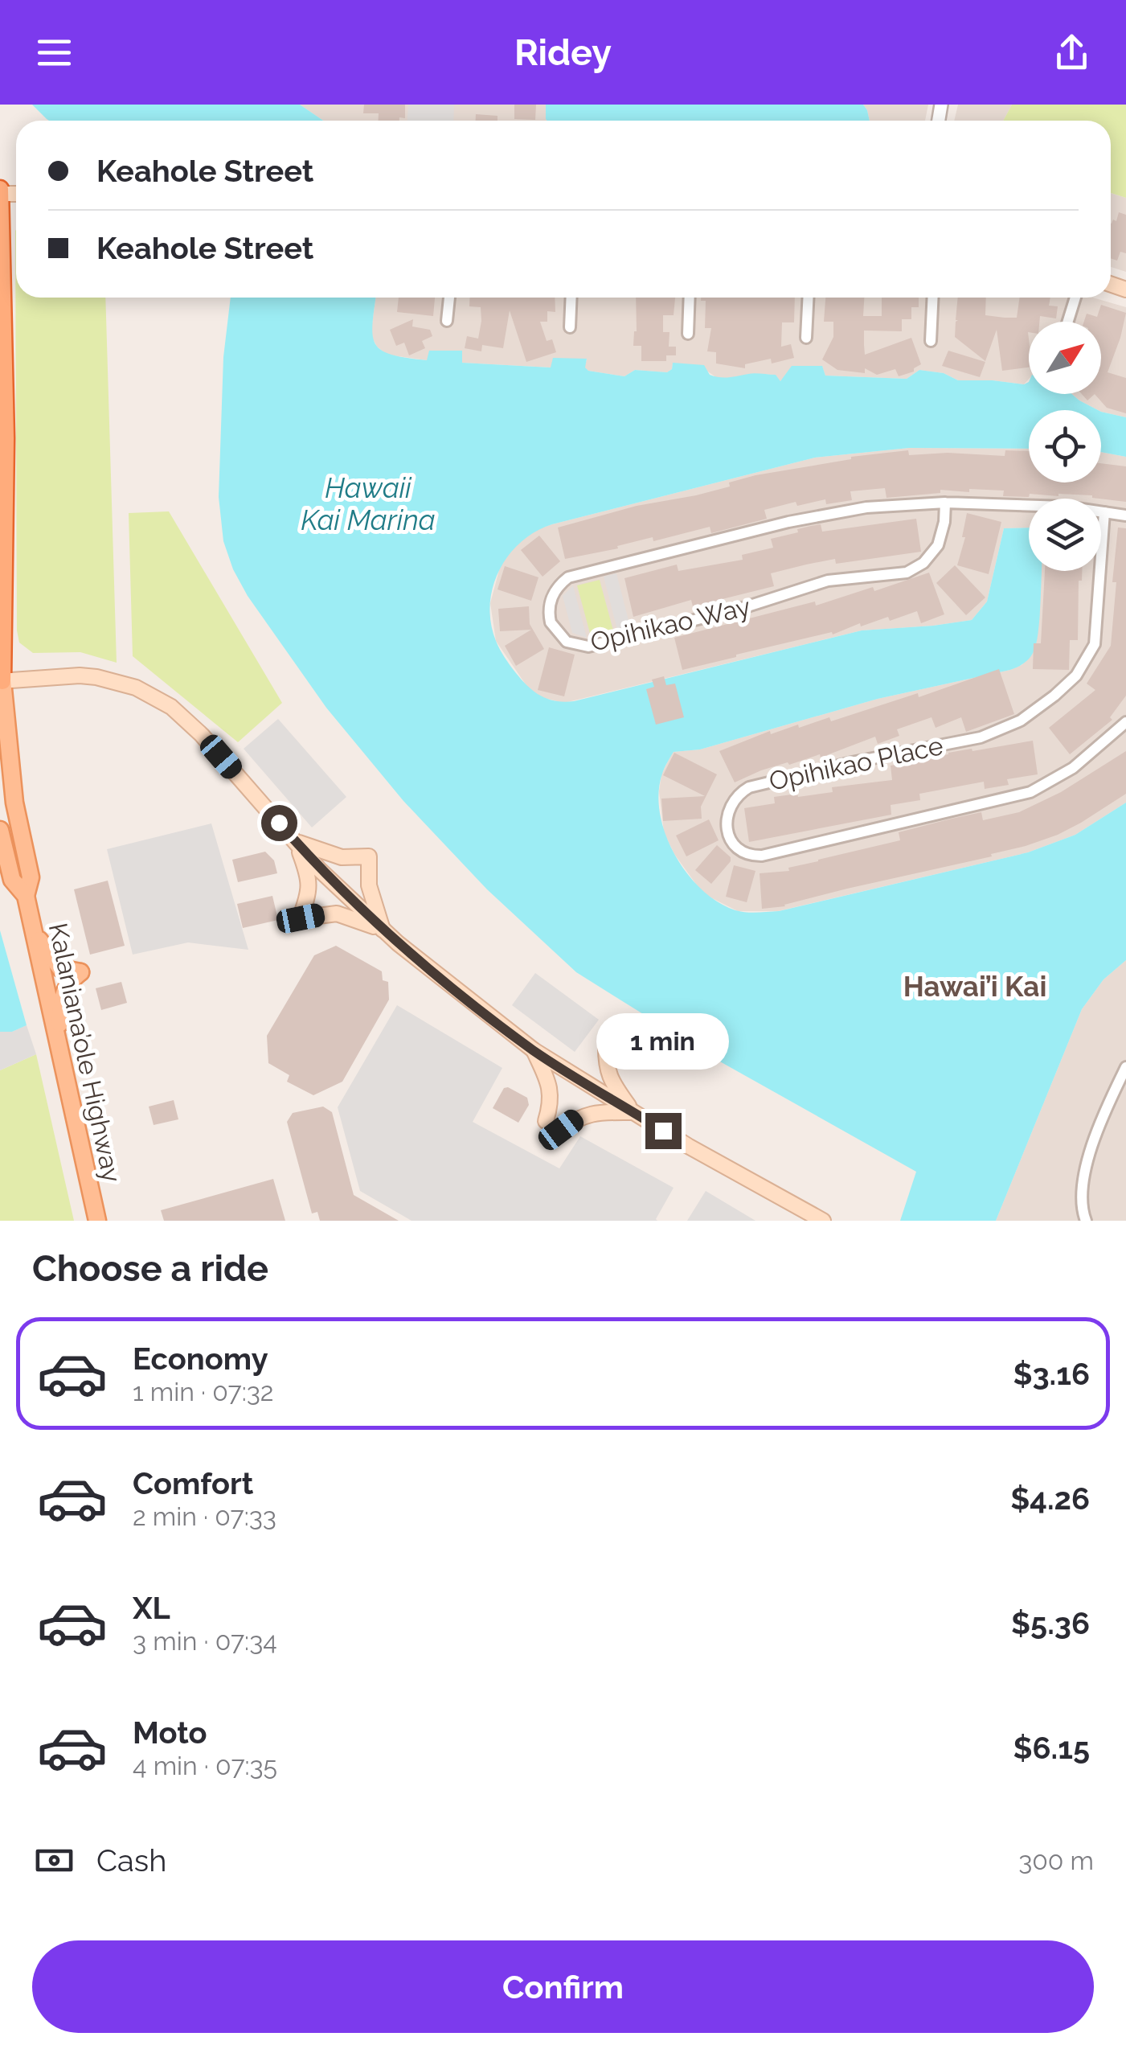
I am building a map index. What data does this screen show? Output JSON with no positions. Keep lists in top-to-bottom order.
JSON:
{
  "streets": {
    "highway": ["Kalaniana’ole Highway"],
    "street": ["Opihikao Way", "Opihikao Place"]
  },
  "crossings": [
    ["Opihikao Way", "Opihikao Place"]
  ],
  "districts": ["Hawai’i Kai"],
  "water": ["Hawaii Kai Marina"],
  "north": "top right",
  "page": {
    "header": "Ridey",
    "banner": ["Keahole Street", "Keahole Street"],
    "bubble": "1 min",
    "heading": "Choose a ride",
    "list": [
      {
        "name": "Economy",
        "note": "1 min · 07:32",
        "value": "$3.16"
      },
      {
        "name": "Comfort",
        "note": "2 min · 07:33",
        "value": "$4.26"
      },
      {
        "name": "XL",
        "note": "3 min · 07:34",
        "value": "$5.36"
      },
      {
        "name": "Moto",
        "note": "4 min · 07:35",
        "value": "$6.15"
      }
    ],
    "pay": ["Cash", "300 m"],
    "buttons": "Confirm"
  }
}
